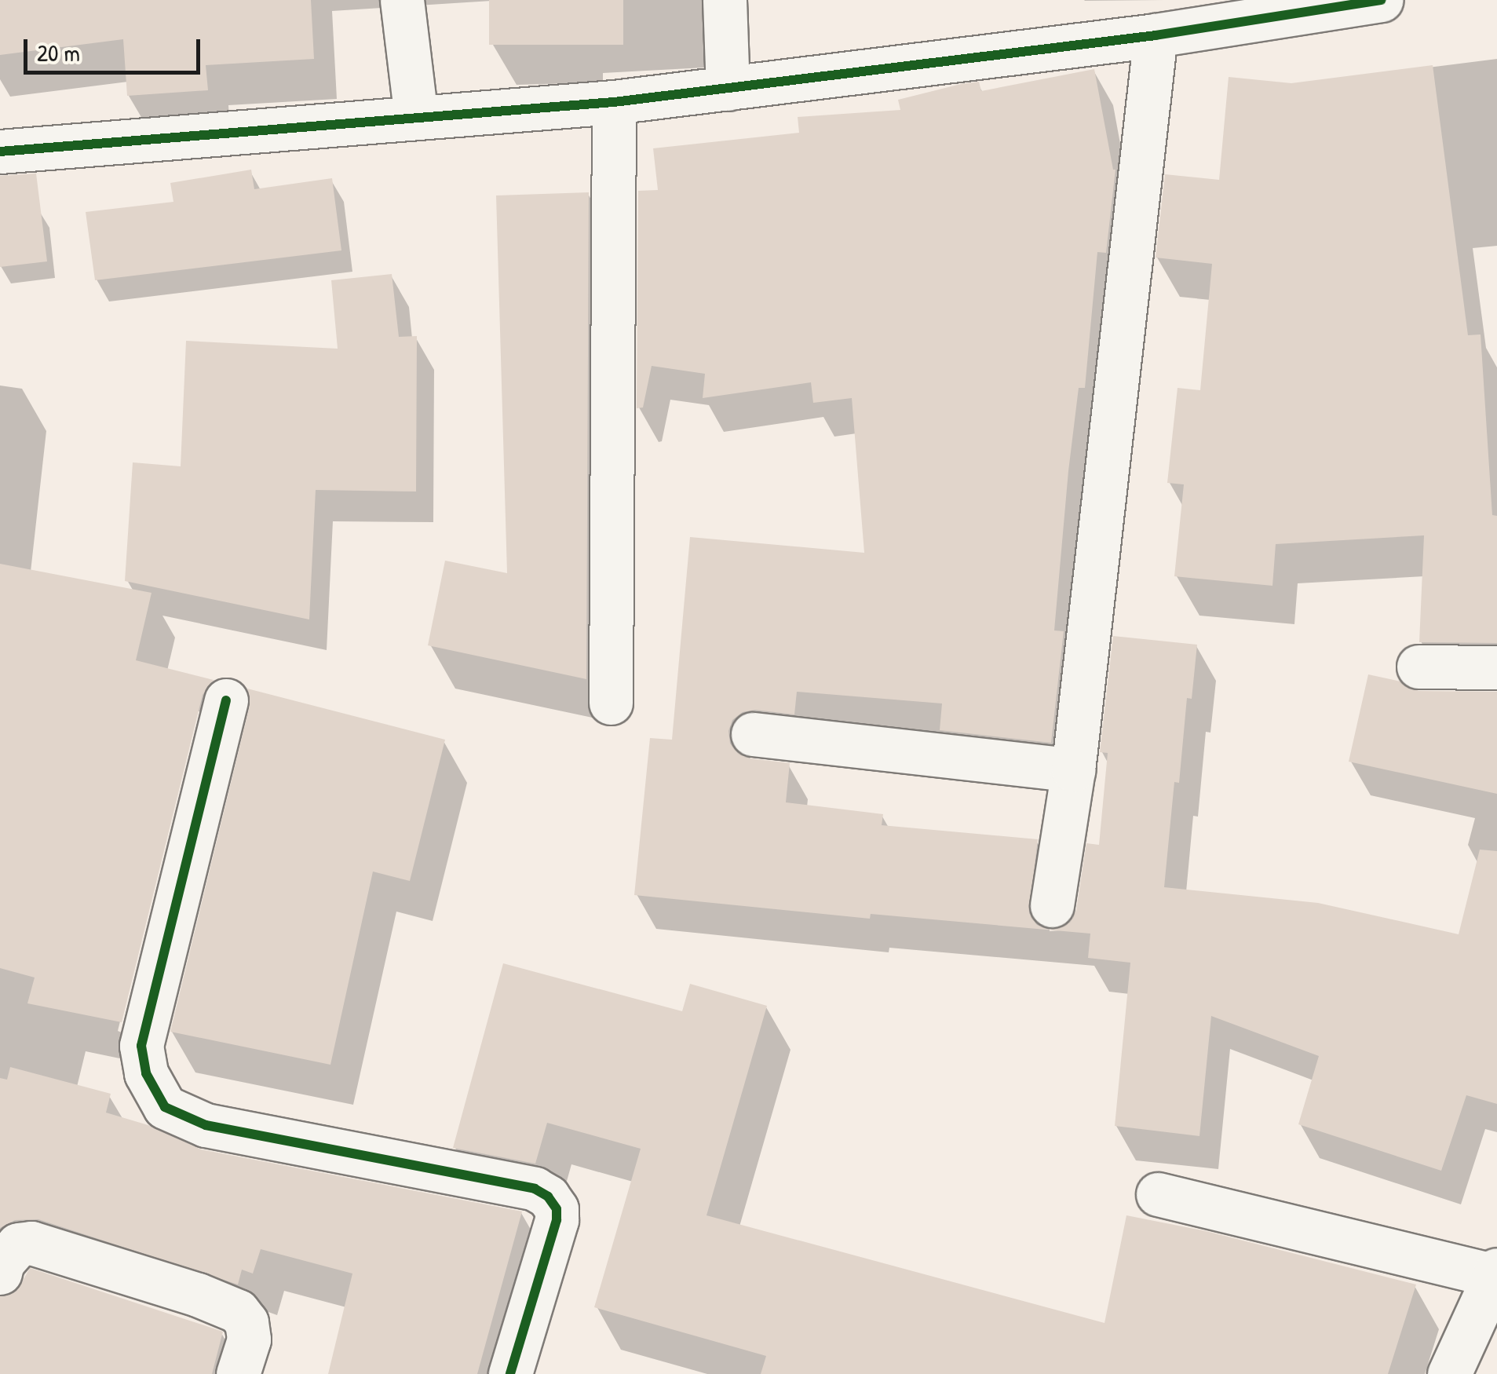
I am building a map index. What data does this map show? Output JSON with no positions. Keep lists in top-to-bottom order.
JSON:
{
  "scale_bar": "20 m"
}
